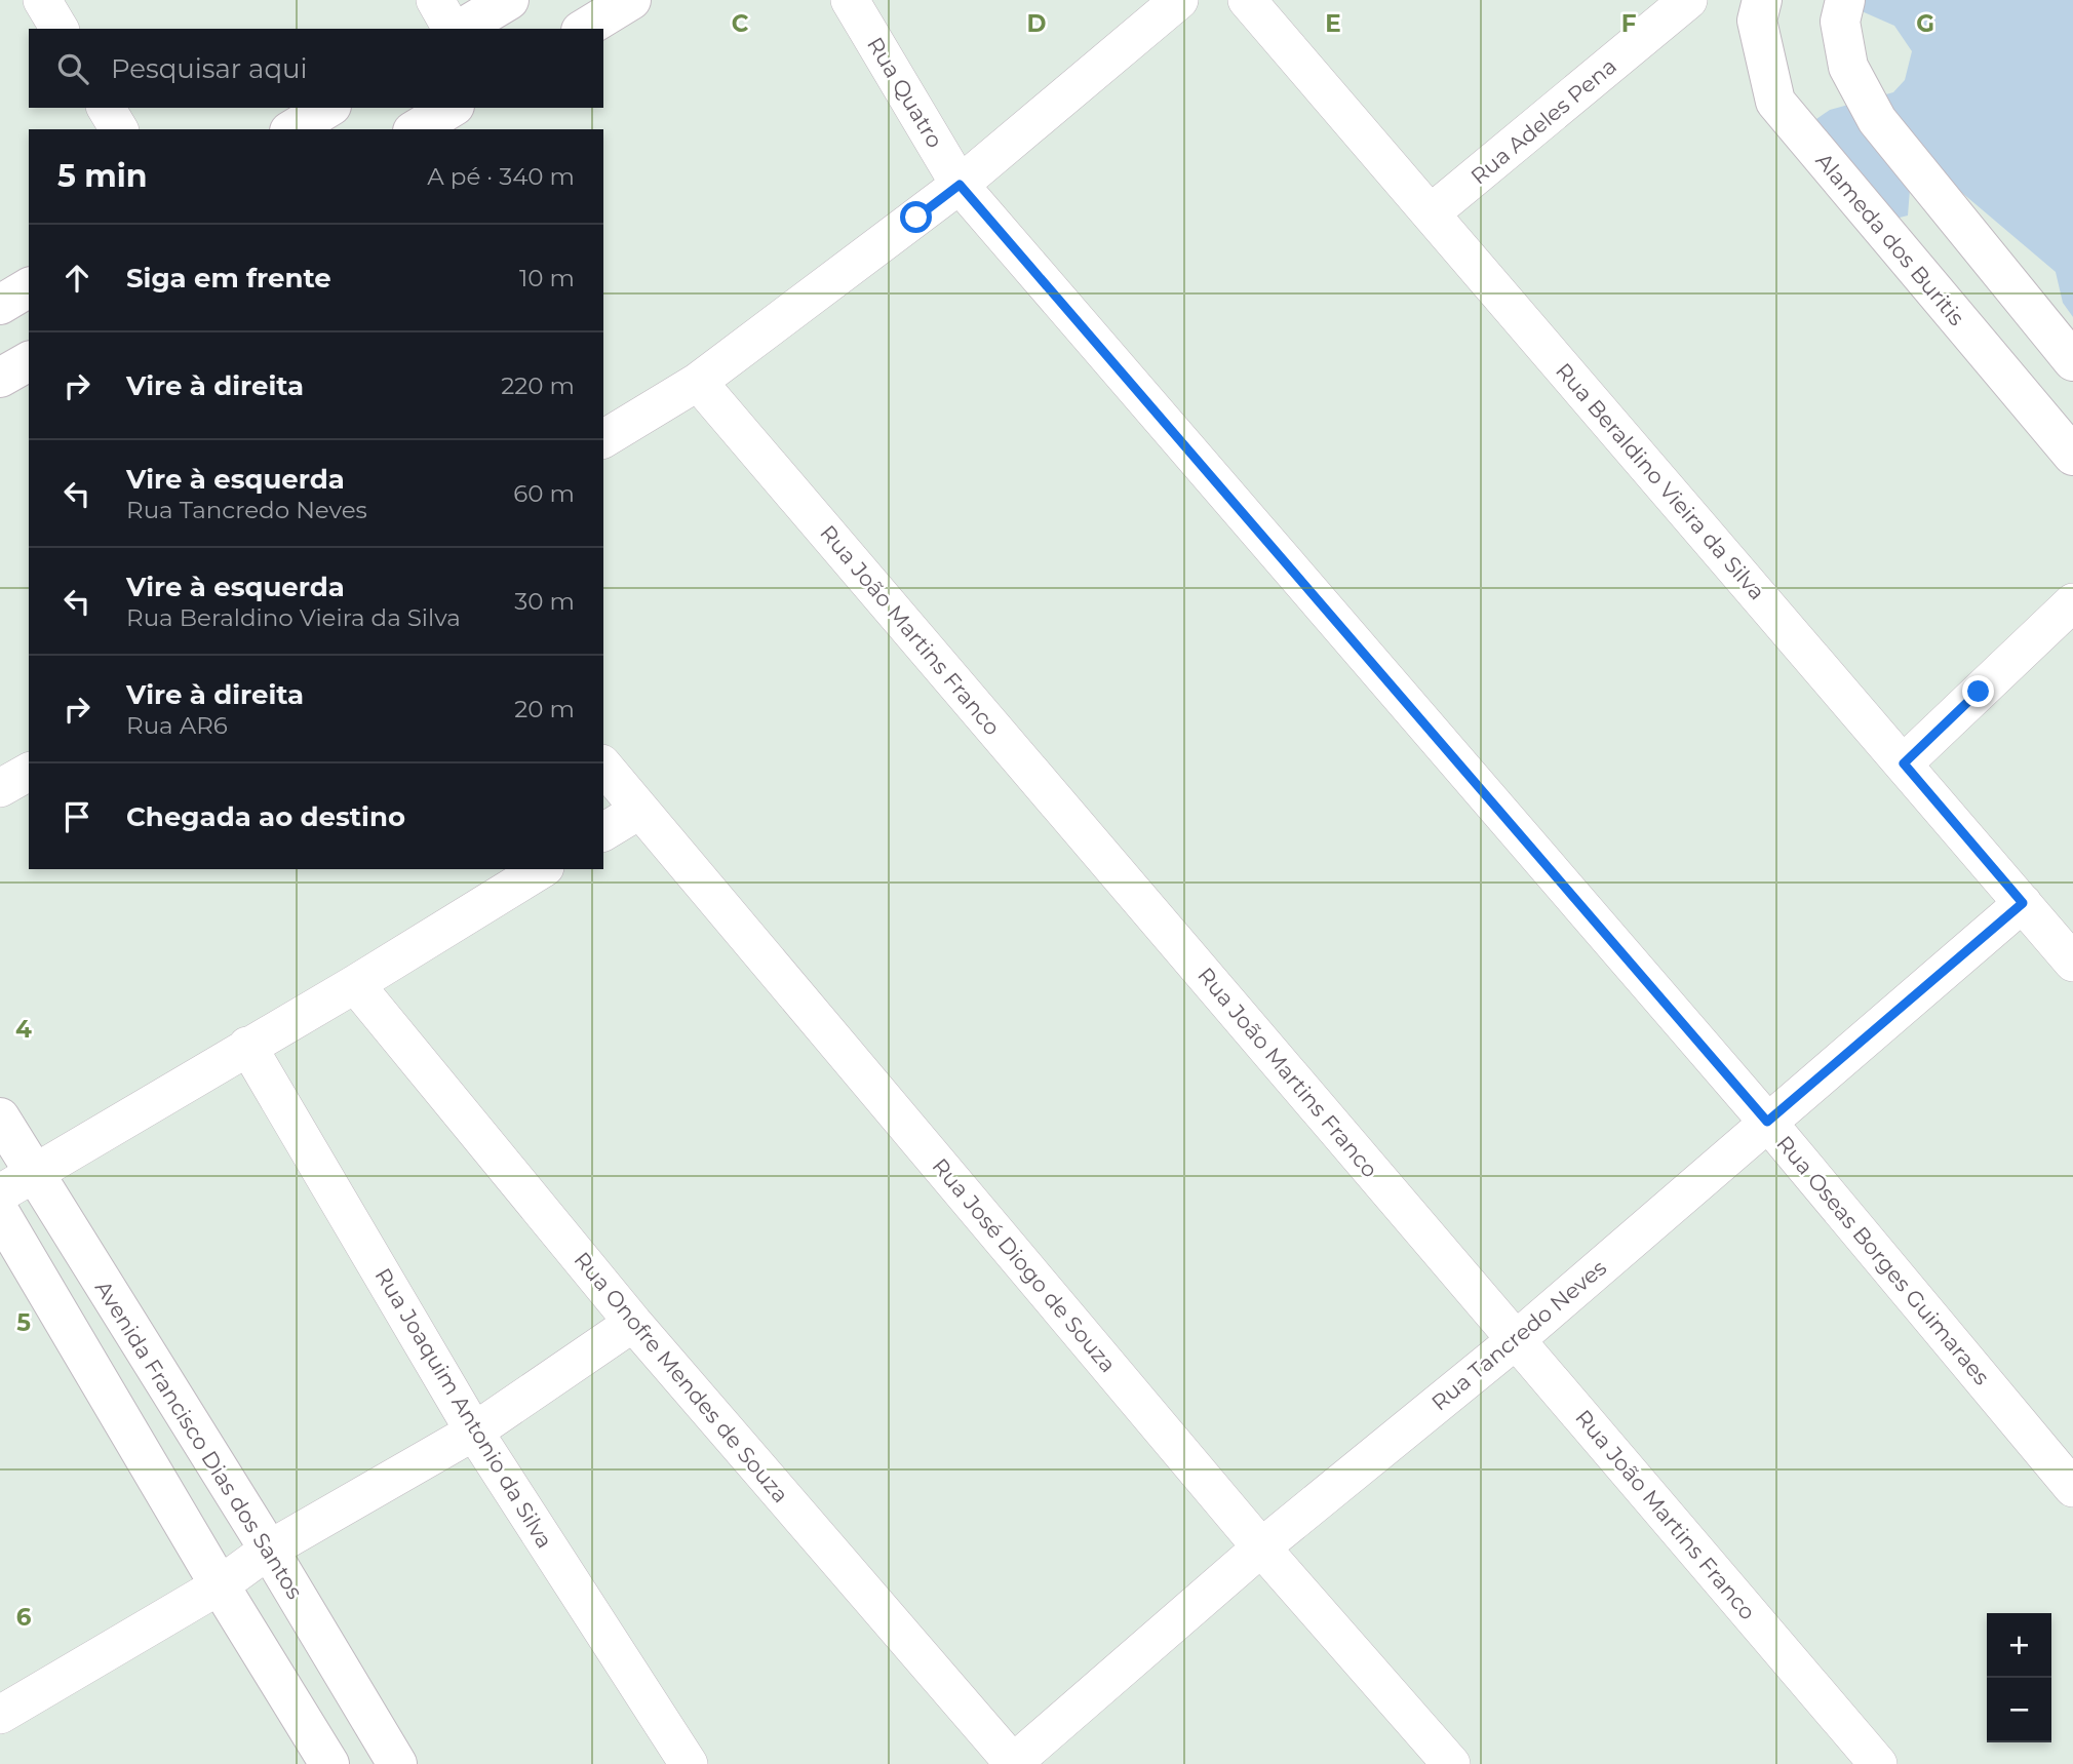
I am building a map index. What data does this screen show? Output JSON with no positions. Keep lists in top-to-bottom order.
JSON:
{
  "streets": {
    "street": [
      "Rua Quatro",
      "Rua Adeles Pena",
      "Alameda dos Buritis",
      "Rua Beraldino Vieira da Silva",
      "Rua João Martins Franco",
      "Rua Oseas Borges Guimaraes",
      "Rua José Diogo de Souza",
      "Rua Tancredo Neves",
      "Rua Onofre Mendes de Souza",
      "Rua Joaquim Antonio da Silva",
      "Avenida Francisco Dias dos Santos"
    ]
  },
  "crossings": [
    ["Rua Quatro", "Rua Oseas Borges Guimaraes"],
    ["Rua Adeles Pena", "Rua Beraldino Vieira da Silva"],
    ["Rua Beraldino Vieira da Silva", "Rua Tancredo Neves"],
    ["Rua João Martins Franco", "Rua Tancredo Neves"],
    ["Rua Oseas Borges Guimaraes", "Rua Tancredo Neves"],
    ["Rua José Diogo de Souza", "Rua Tancredo Neves"],
    ["Rua Tancredo Neves", "Rua Onofre Mendes de Souza"]
  ],
  "page": {
    "search": "Pesquisar aqui",
    "heading": ["5 min", "A pé · 340 m"],
    "list": [
      ["Siga em frente", "10 m"],
      ["Vire à direita", "220 m"],
      ["Vire à esquerda", "Rua Tancredo Neves", "60 m"],
      ["Vire à esquerda", "Rua Beraldino Vieira da Silva", "30 m"],
      ["Vire à direita", "Rua AR6", "20 m"],
      "Chegada ao destino"
    ],
    "map_buttons": ["+", "−"]
  },
  "grid": {
    "columns": [
      "C",
      "D",
      "E",
      "F",
      "G"
    ],
    "rows": ["4", "5", "6"]
  }
}
